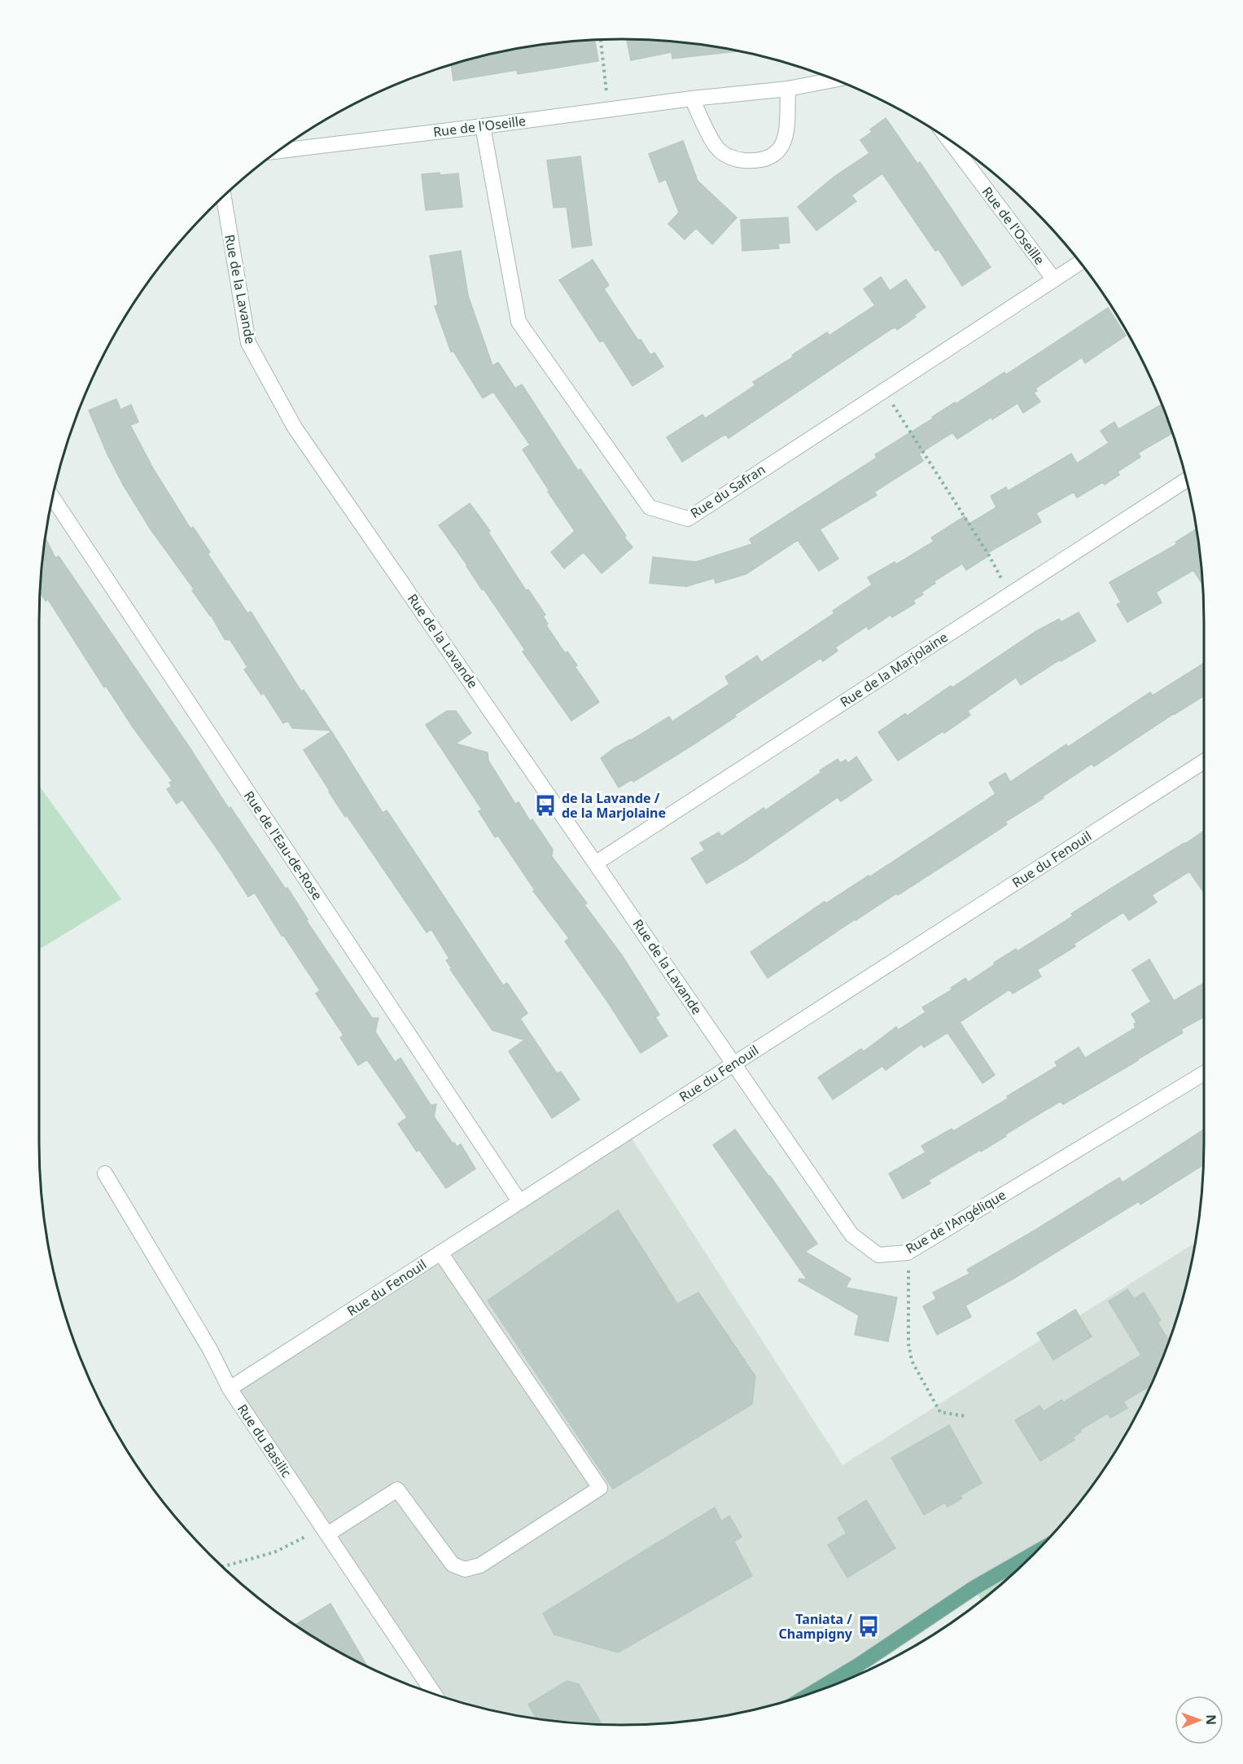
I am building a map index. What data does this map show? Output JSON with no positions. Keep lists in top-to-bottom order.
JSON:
{
  "streets": {
    "street": [
      "Rue de l'Oseille",
      "Rue de la Lavande",
      "Rue du Safran",
      "Rue de la Marjolaine",
      "Rue de l'Eau-de-Rose",
      "Rue du Fenouil",
      "Rue de l'Angélique",
      "Rue du Basilic"
    ]
  },
  "crossings": [
    ["Rue de l'Oseille", "Rue du Safran"],
    ["Rue de la Lavande", "Rue de la Marjolaine"],
    ["Rue de la Lavande", "Rue du Fenouil"],
    ["Rue de la Lavande", "Rue de l'Angélique"],
    ["Rue de l'Eau-de-Rose", "Rue du Fenouil"],
    ["Rue du Fenouil", "Rue de l'Angélique"],
    ["Rue du Fenouil", "Rue du Basilic"]
  ],
  "places": {
    "bus stop": ["de la Lavande / de la Marjolaine", "Taniata / Champigny"]
  },
  "north": "right"
}
